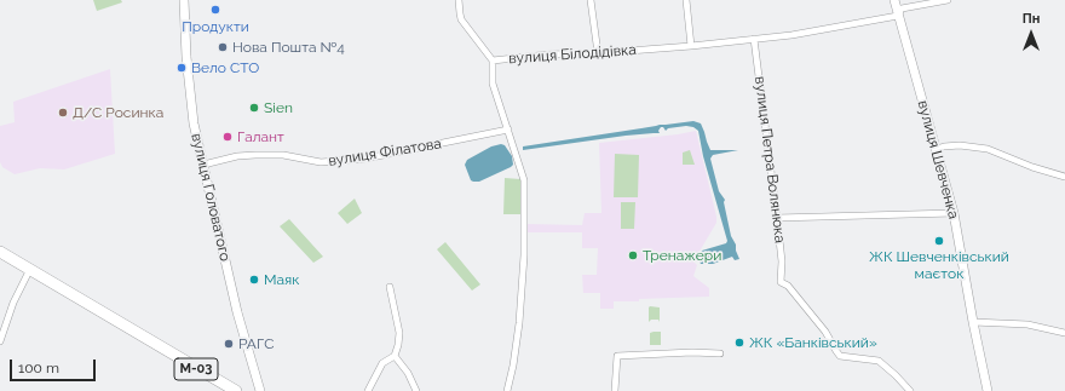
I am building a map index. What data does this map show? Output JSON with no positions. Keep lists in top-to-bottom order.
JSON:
{
  "streets": {
    "highway": ["М-03"],
    "main road": ["вулиця Шевченка", "вулиця Головатого"],
    "street": ["вулиця Білодідівка", "вулиця Філатова", "вулиця Петра Волянюка"]
  },
  "crossings": [
    ["вулиця Білодідівка", "вулиця Філатова"],
    ["вулиця Білодідівка", "вулиця Петра Волянюка"],
    ["вулиця Білодідівка", "вулиця Шевченка"],
    ["вулиця Філатова", "вулиця Головатого"]
  ],
  "places": [
    "Продукти",
    "Нова Пошта №4",
    "Вело СТО",
    "Sien",
    "Д/С Росинка",
    "Галант",
    "ЖК Шевченківський маєток",
    "Тренажери",
    "Маяк",
    "ЖК «Банківський»",
    "РАГС"
  ],
  "scale_bar": "100 m",
  "north": "top"
}
